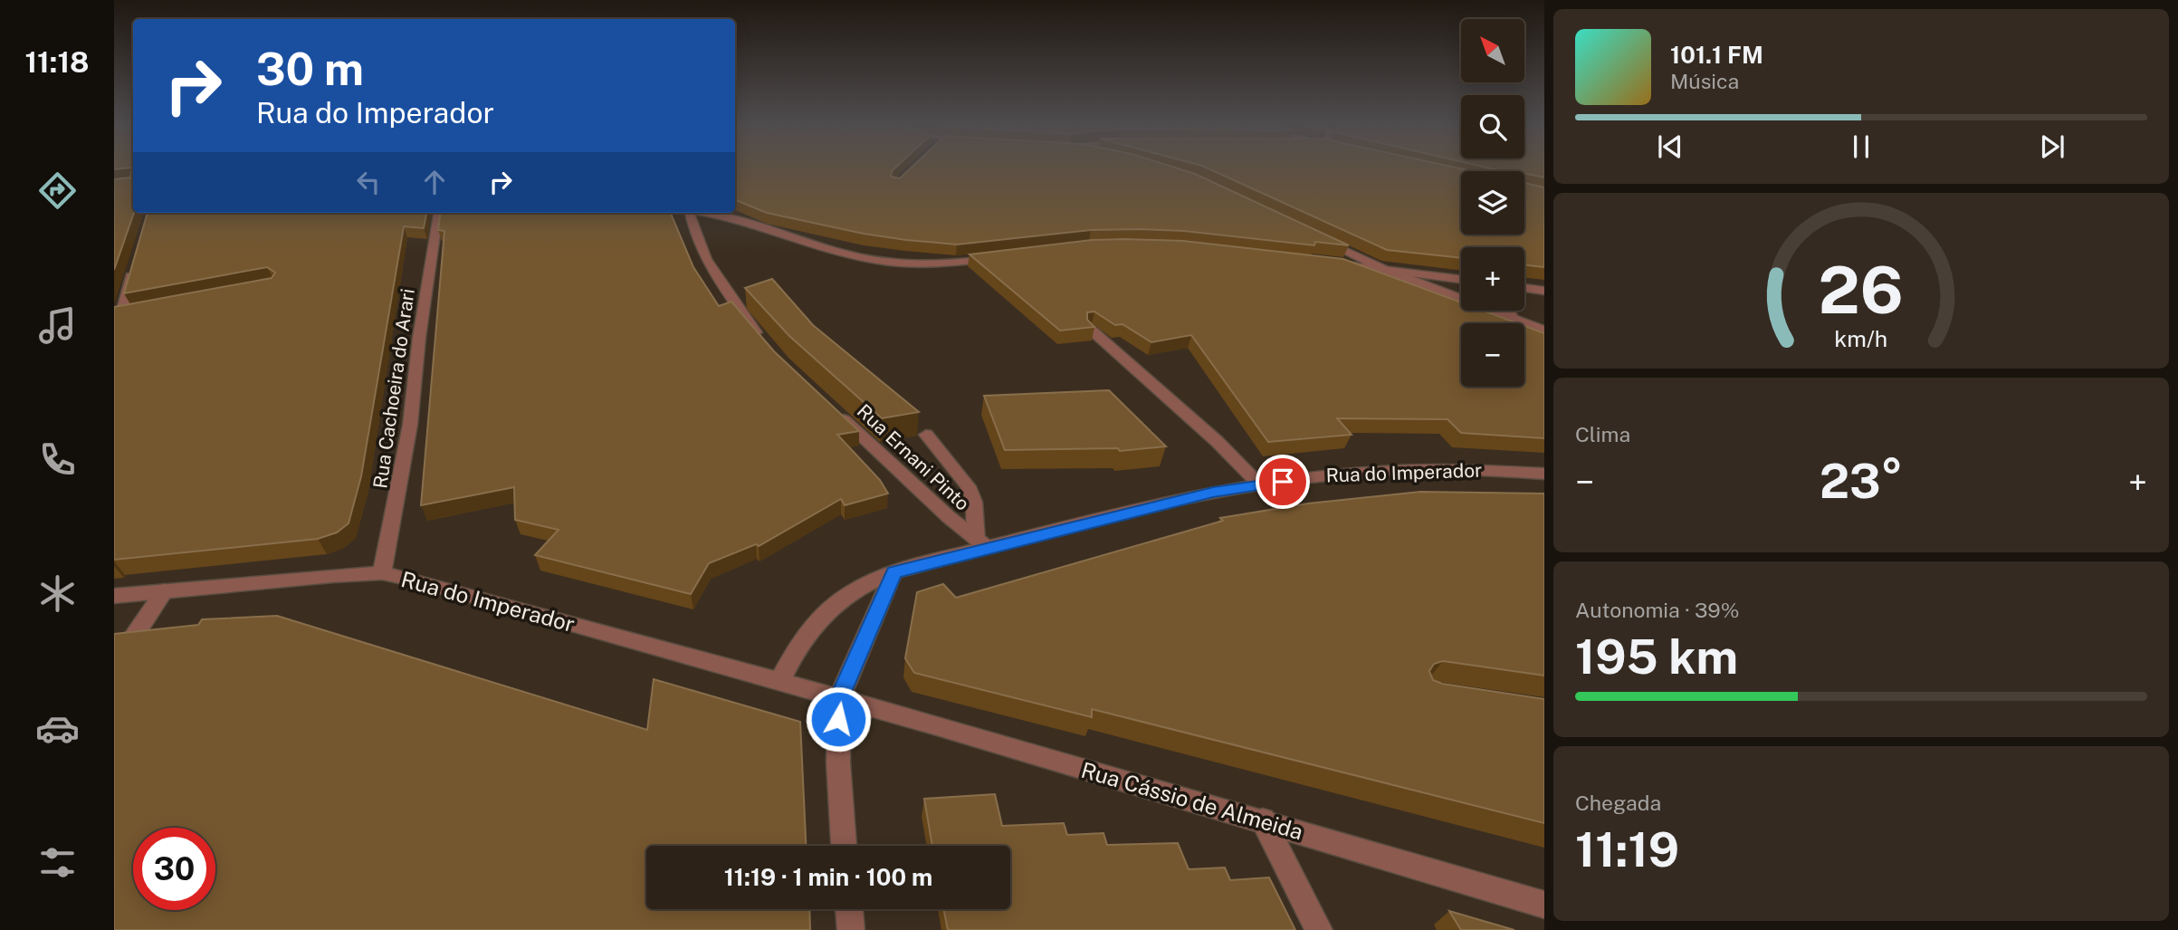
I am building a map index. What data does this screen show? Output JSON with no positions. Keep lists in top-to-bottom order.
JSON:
{
  "streets": {
    "street": [
      "Rua Cachoeira do Arari",
      "Rua Ernani Pinto",
      "Rua do Imperador",
      "Rua Cássio de Almeida"
    ]
  },
  "crossings": [
    ["Rua Cachoeira do Arari", "Rua do Imperador"],
    ["Rua Ernani Pinto", "Rua do Imperador"],
    ["Rua do Imperador", "Rua Cássio de Almeida"]
  ],
  "north": "top left",
  "page": {
    "tabs": "11:18",
    "map_buttons": ["+", "−"],
    "turn": ["30 m", "Rua do Imperador"],
    "song": ["101.1 FM", "Música"],
    "tile": [
      "Clima",
      ["Autonomia · 39%", "195 km"],
      ["Chegada", "11:19"]
    ],
    "heat": ["−", "23°", "+"],
    "limit": "30",
    "trip": "11:19 · 1 min · 100 m",
    "gauge": ["26", "km/h"]
  }
}
